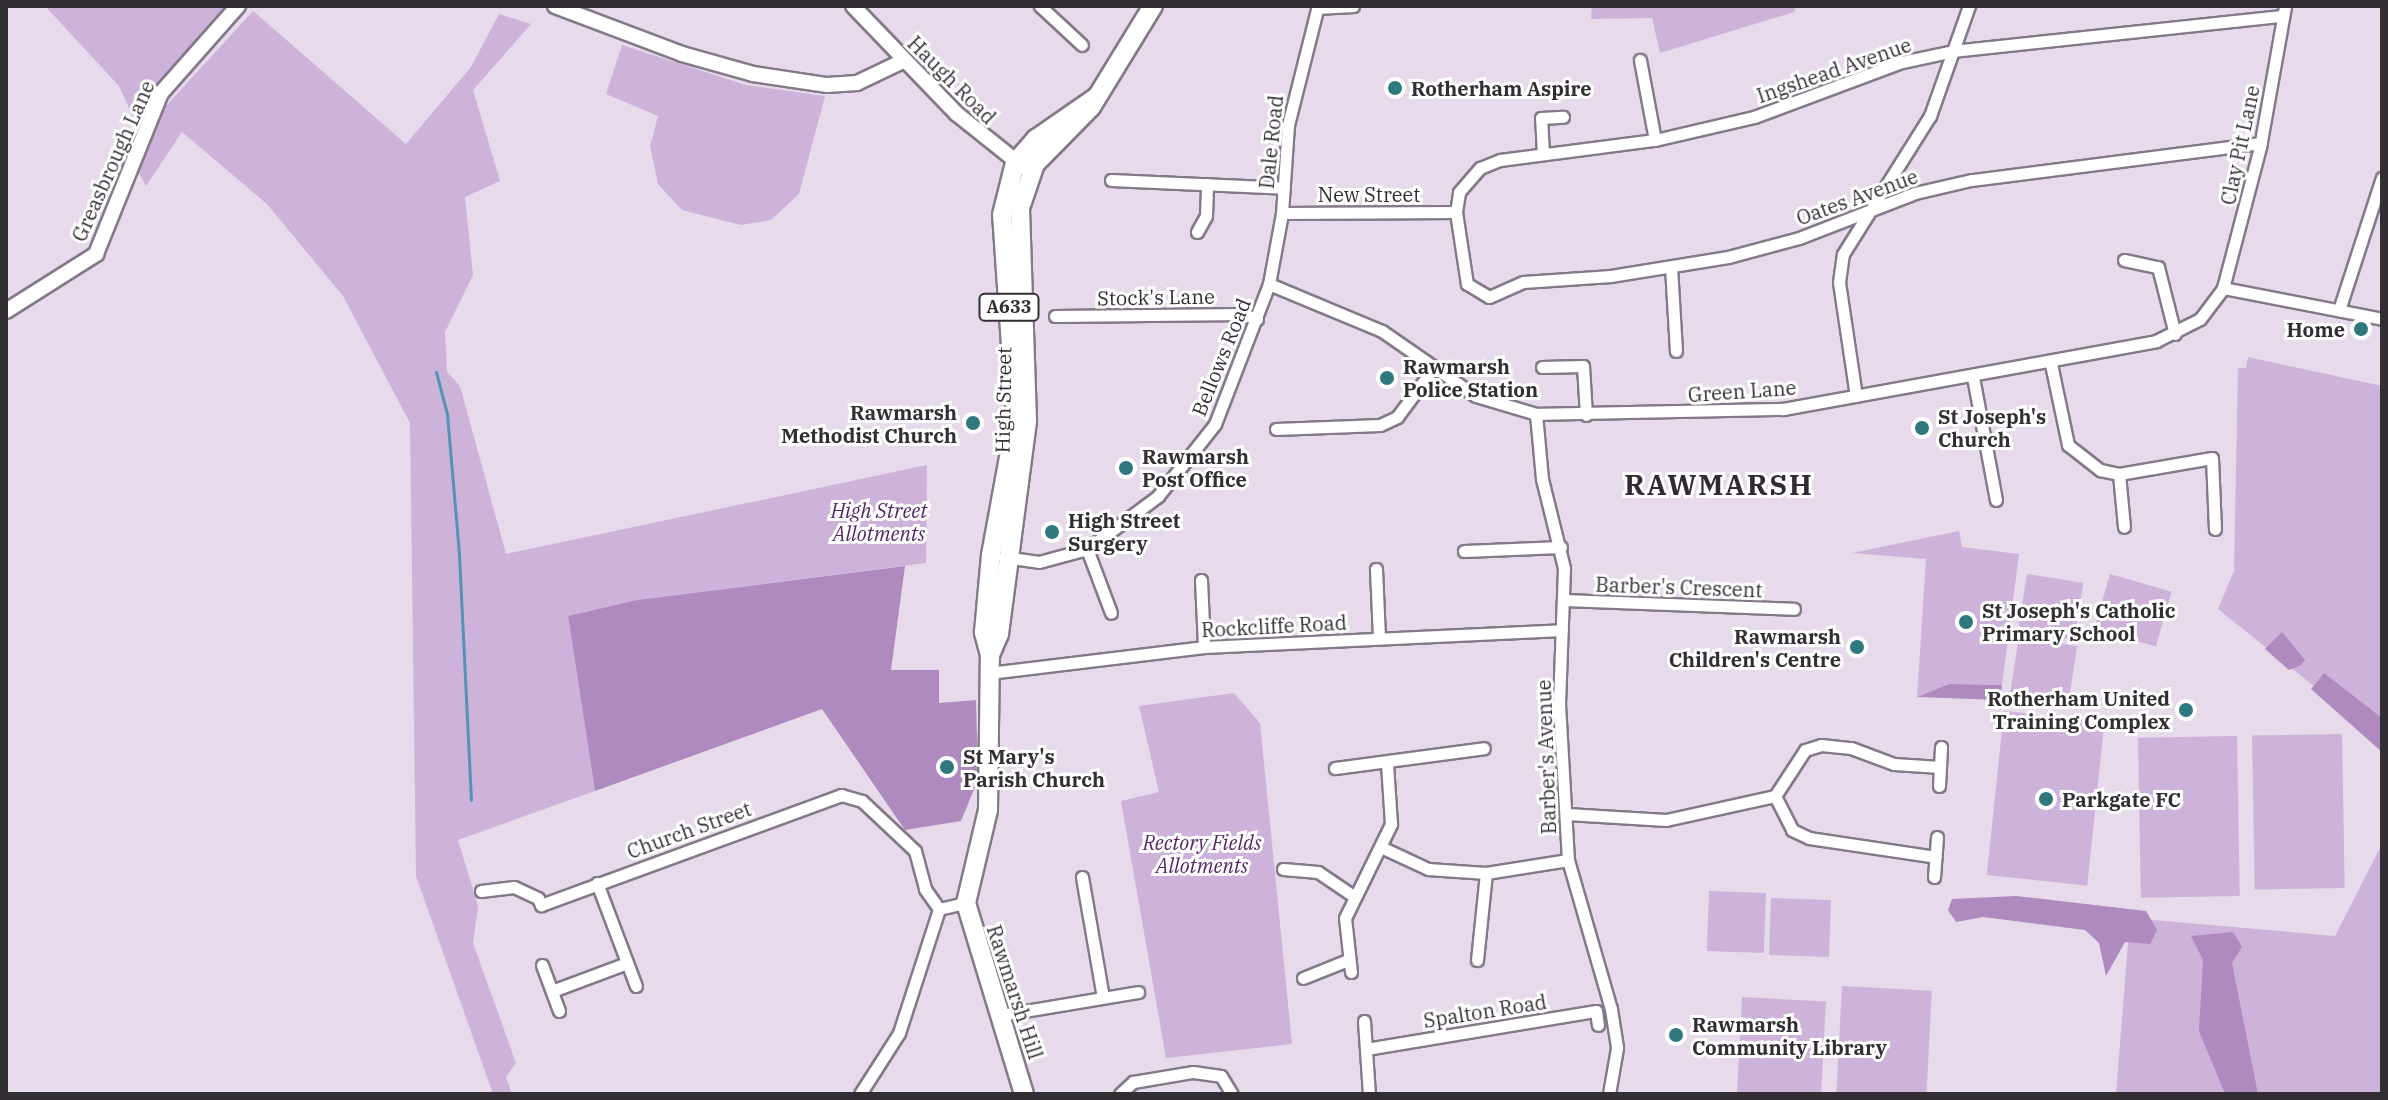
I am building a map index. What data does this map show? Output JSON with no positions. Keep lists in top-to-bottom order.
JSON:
{
  "streets": {
    "main road": ["A633", "High Street", "Rawmarsh Hill"],
    "street": [
      "Ingshead Avenue",
      "Haugh Road",
      "Dale Road",
      "Clay Pit Lane",
      "Greasbrough Lane",
      "New Street",
      "Oates Avenue",
      "Stock's Lane",
      "Bellows Road",
      "Green Lane",
      "Barber's Crescent",
      "Rockcliffe Road",
      "Barber's Avenue",
      "Church Street",
      "Spalton Road"
    ]
  },
  "crossings": [
    ["Ingshead Avenue", "Clay Pit Lane"],
    ["Ingshead Avenue", "New Street"],
    ["Ingshead Avenue", "Oates Avenue"],
    ["Haugh Road", "High Street"],
    ["Dale Road", "New Street"],
    ["Dale Road", "Bellows Road"],
    ["Dale Road", "Green Lane"],
    ["Clay Pit Lane", "Oates Avenue"],
    ["Clay Pit Lane", "Green Lane"],
    ["New Street", "Oates Avenue"],
    ["Stock's Lane", "Bellows Road"],
    ["Bellows Road", "Green Lane"],
    ["Bellows Road", "High Street"],
    ["Green Lane", "Barber's Avenue"],
    ["High Street", "Rockcliffe Road"],
    ["High Street", "Rawmarsh Hill"],
    ["Barber's Crescent", "Barber's Avenue"],
    ["Rockcliffe Road", "Barber's Avenue"]
  ],
  "districts": ["RAWMARSH"],
  "parks": ["High Street Allotments", "Rectory Fields Allotments"],
  "places": [
    "Rotherham Aspire",
    "Home",
    "Rawmarsh Police Station",
    "Rawmarsh Methodist Church",
    "St Joseph's Church",
    "Rawmarsh Post Office",
    "High Street Surgery",
    "St Joseph's Catholic Primary School",
    "Rawmarsh Children's Centre",
    "Rotherham United Training Complex",
    "St Mary's Parish Church",
    "Parkgate FC",
    "Rawmarsh Community Library"
  ]
}
